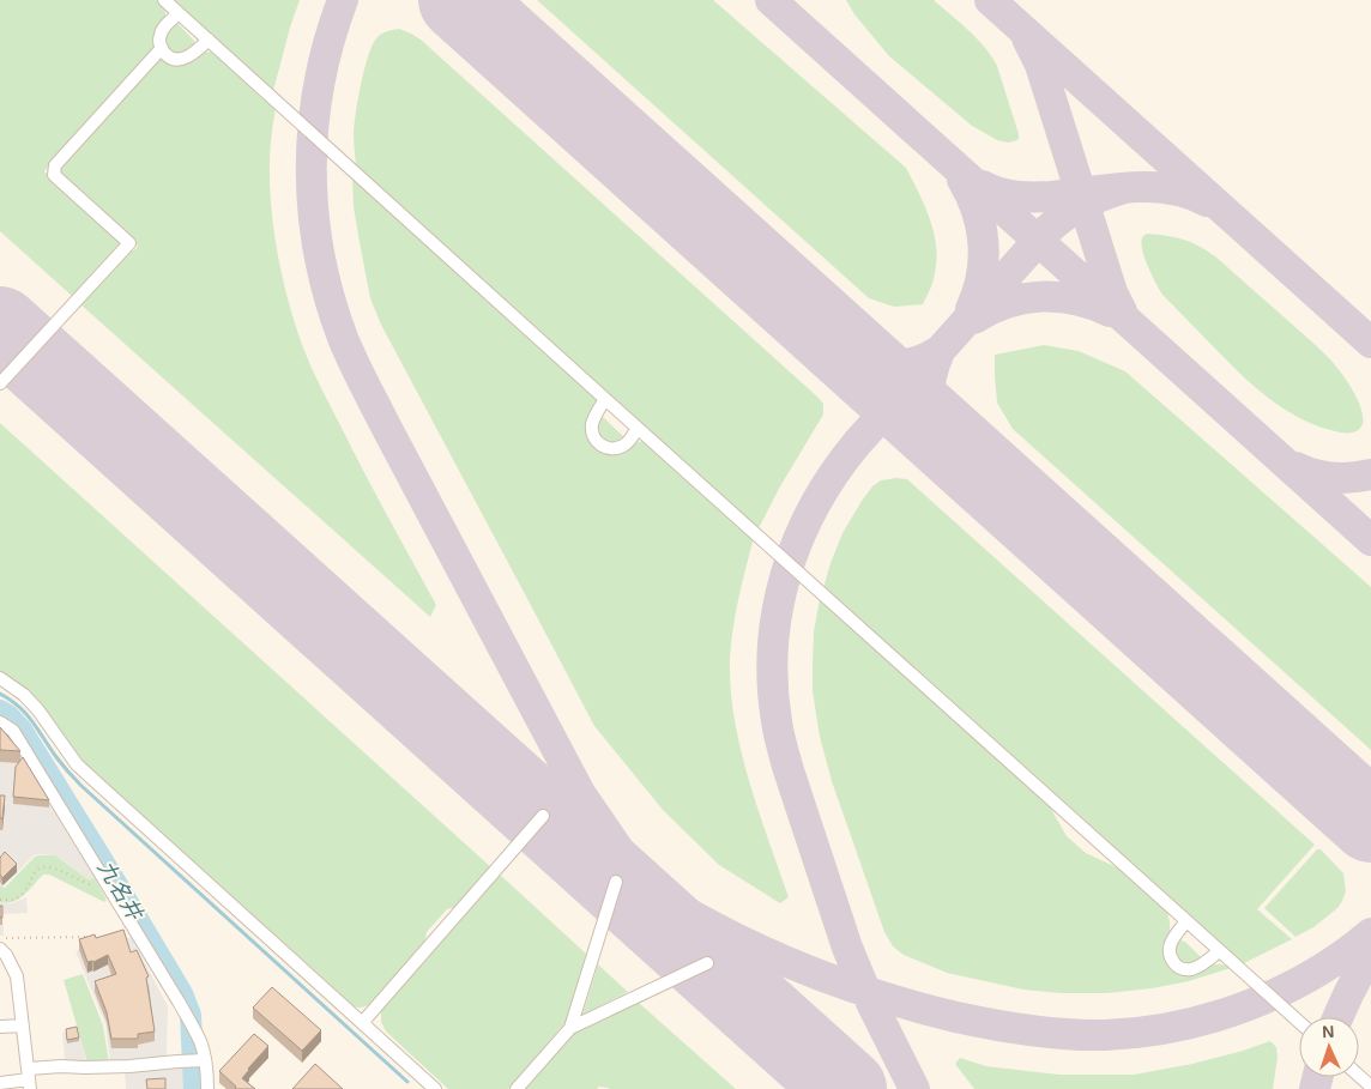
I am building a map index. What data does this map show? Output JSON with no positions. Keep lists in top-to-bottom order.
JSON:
{
  "water": ["九名井"],
  "north": "top"
}
